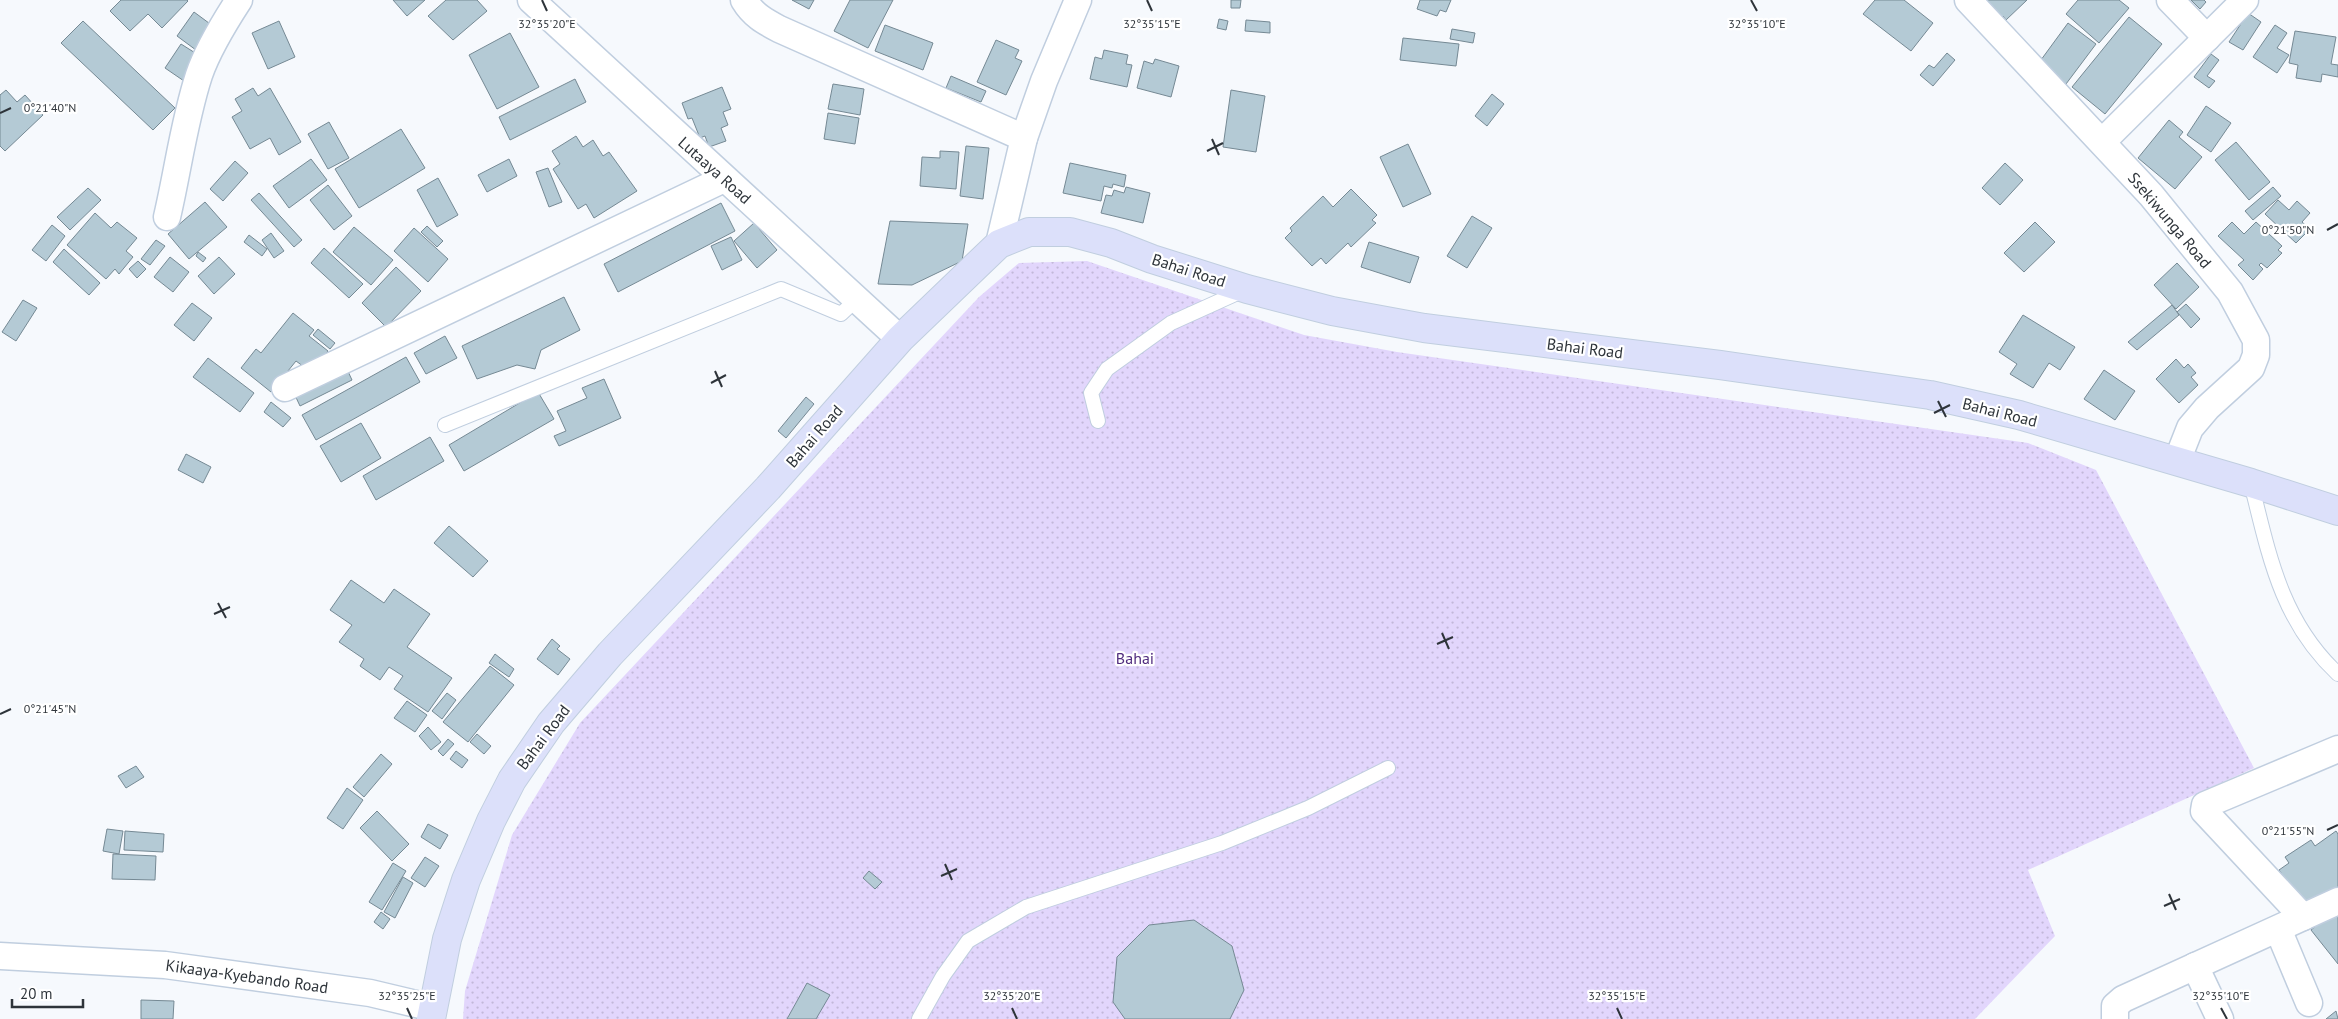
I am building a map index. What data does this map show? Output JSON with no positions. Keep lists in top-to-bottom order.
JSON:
{
  "streets": {
    "street": [
      "Lutaaya Road",
      "Ssekiwunga Road",
      "Bahai Road",
      "Kikaaya-Kyebando Road"
    ]
  },
  "crossings": [
    ["Lutaaya Road", "Bahai Road"],
    ["Ssekiwunga Road", "Bahai Road"],
    ["Bahai Road", "Kikaaya-Kyebando Road"]
  ],
  "parks": ["Bahai"],
  "scale_bar": "20 m",
  "coordinates": [
    "32°35'20\"E",
    "32°35'15\"E",
    "32°35'10\"E",
    "0°21'40\"N",
    "0°21'50\"N",
    "0°21'45\"N",
    "0°21'55\"N",
    "32°35'25\"E"
  ]
}
